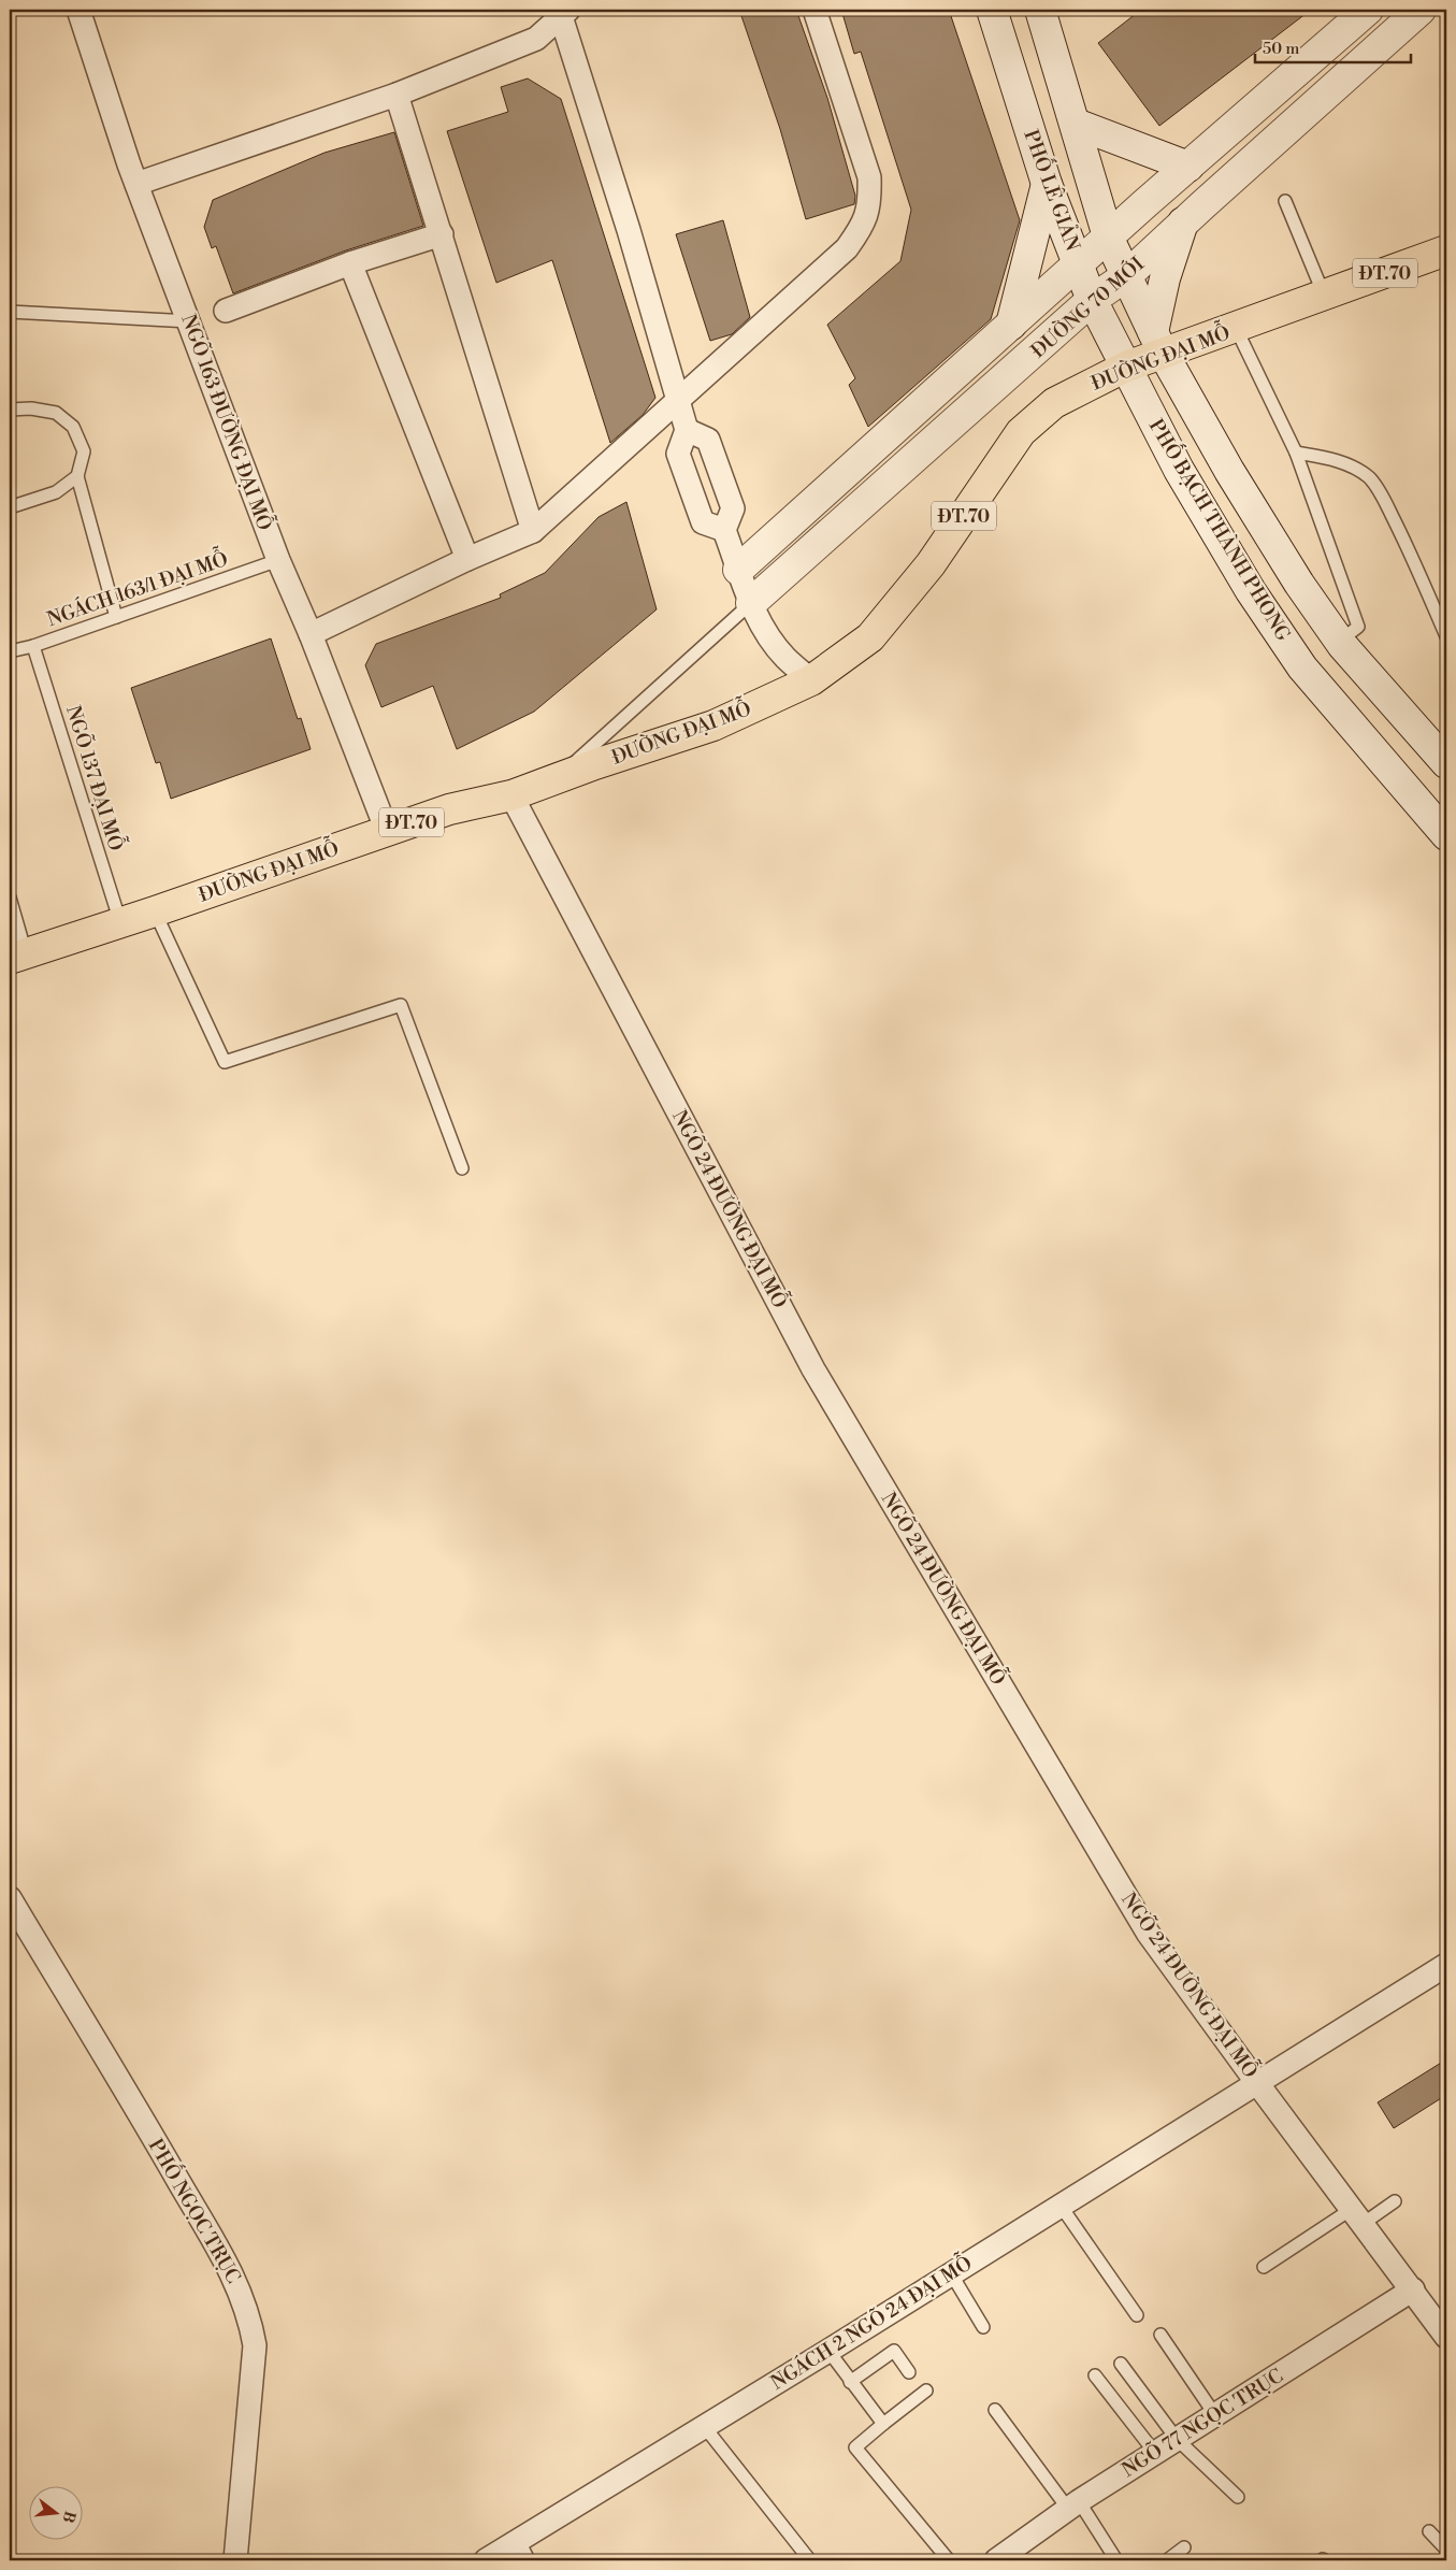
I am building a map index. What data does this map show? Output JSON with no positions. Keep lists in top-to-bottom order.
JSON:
{
  "streets": {
    "main road": [
      "PHỐ LÊ GIẢN",
      "ĐT.70",
      "ĐƯỜNG 70 MỚI",
      "ĐƯỜNG ĐẠI MỖ",
      "PHỐ BẠCH THÀNH PHONG"
    ],
    "street": [
      "NGÕ 163 ĐƯỜNG ĐẠI MỖ",
      "NGÕ 24 ĐƯỜNG ĐẠI MỖ",
      "PHỐ NGỌC TRỤC",
      "NGÁCH 2 NGÕ 24 ĐẠI MỖ",
      "NGÕ 77 NGỌC TRỤC"
    ],
    "lane": ["NGÁCH 163/1 ĐẠI MỖ", "NGÕ 137 ĐẠI MỖ"]
  },
  "crossings": [
    ["PHỐ LÊ GIẢN", "ĐƯỜNG 70 MỚI"],
    ["PHỐ LÊ GIẢN", "ĐƯỜNG ĐẠI MỖ"],
    ["PHỐ LÊ GIẢN", "PHỐ BẠCH THÀNH PHONG"],
    ["ĐƯỜNG ĐẠI MỖ", "NGÕ 163 ĐƯỜNG ĐẠI MỖ"],
    ["ĐƯỜNG ĐẠI MỖ", "PHỐ BẠCH THÀNH PHONG"],
    ["ĐƯỜNG ĐẠI MỖ", "NGÕ 137 ĐẠI MỖ"],
    ["ĐƯỜNG ĐẠI MỖ", "NGÕ 24 ĐƯỜNG ĐẠI MỖ"],
    ["NGÕ 163 ĐƯỜNG ĐẠI MỖ", "NGÁCH 163/1 ĐẠI MỖ"],
    ["NGÁCH 163/1 ĐẠI MỖ", "NGÕ 137 ĐẠI MỖ"],
    ["NGÕ 24 ĐƯỜNG ĐẠI MỖ", "NGÁCH 2 NGÕ 24 ĐẠI MỖ"],
    ["NGÕ 24 ĐƯỜNG ĐẠI MỖ", "NGÕ 77 NGỌC TRỤC"]
  ],
  "scale_bar": "50 m",
  "north": "right"
}
